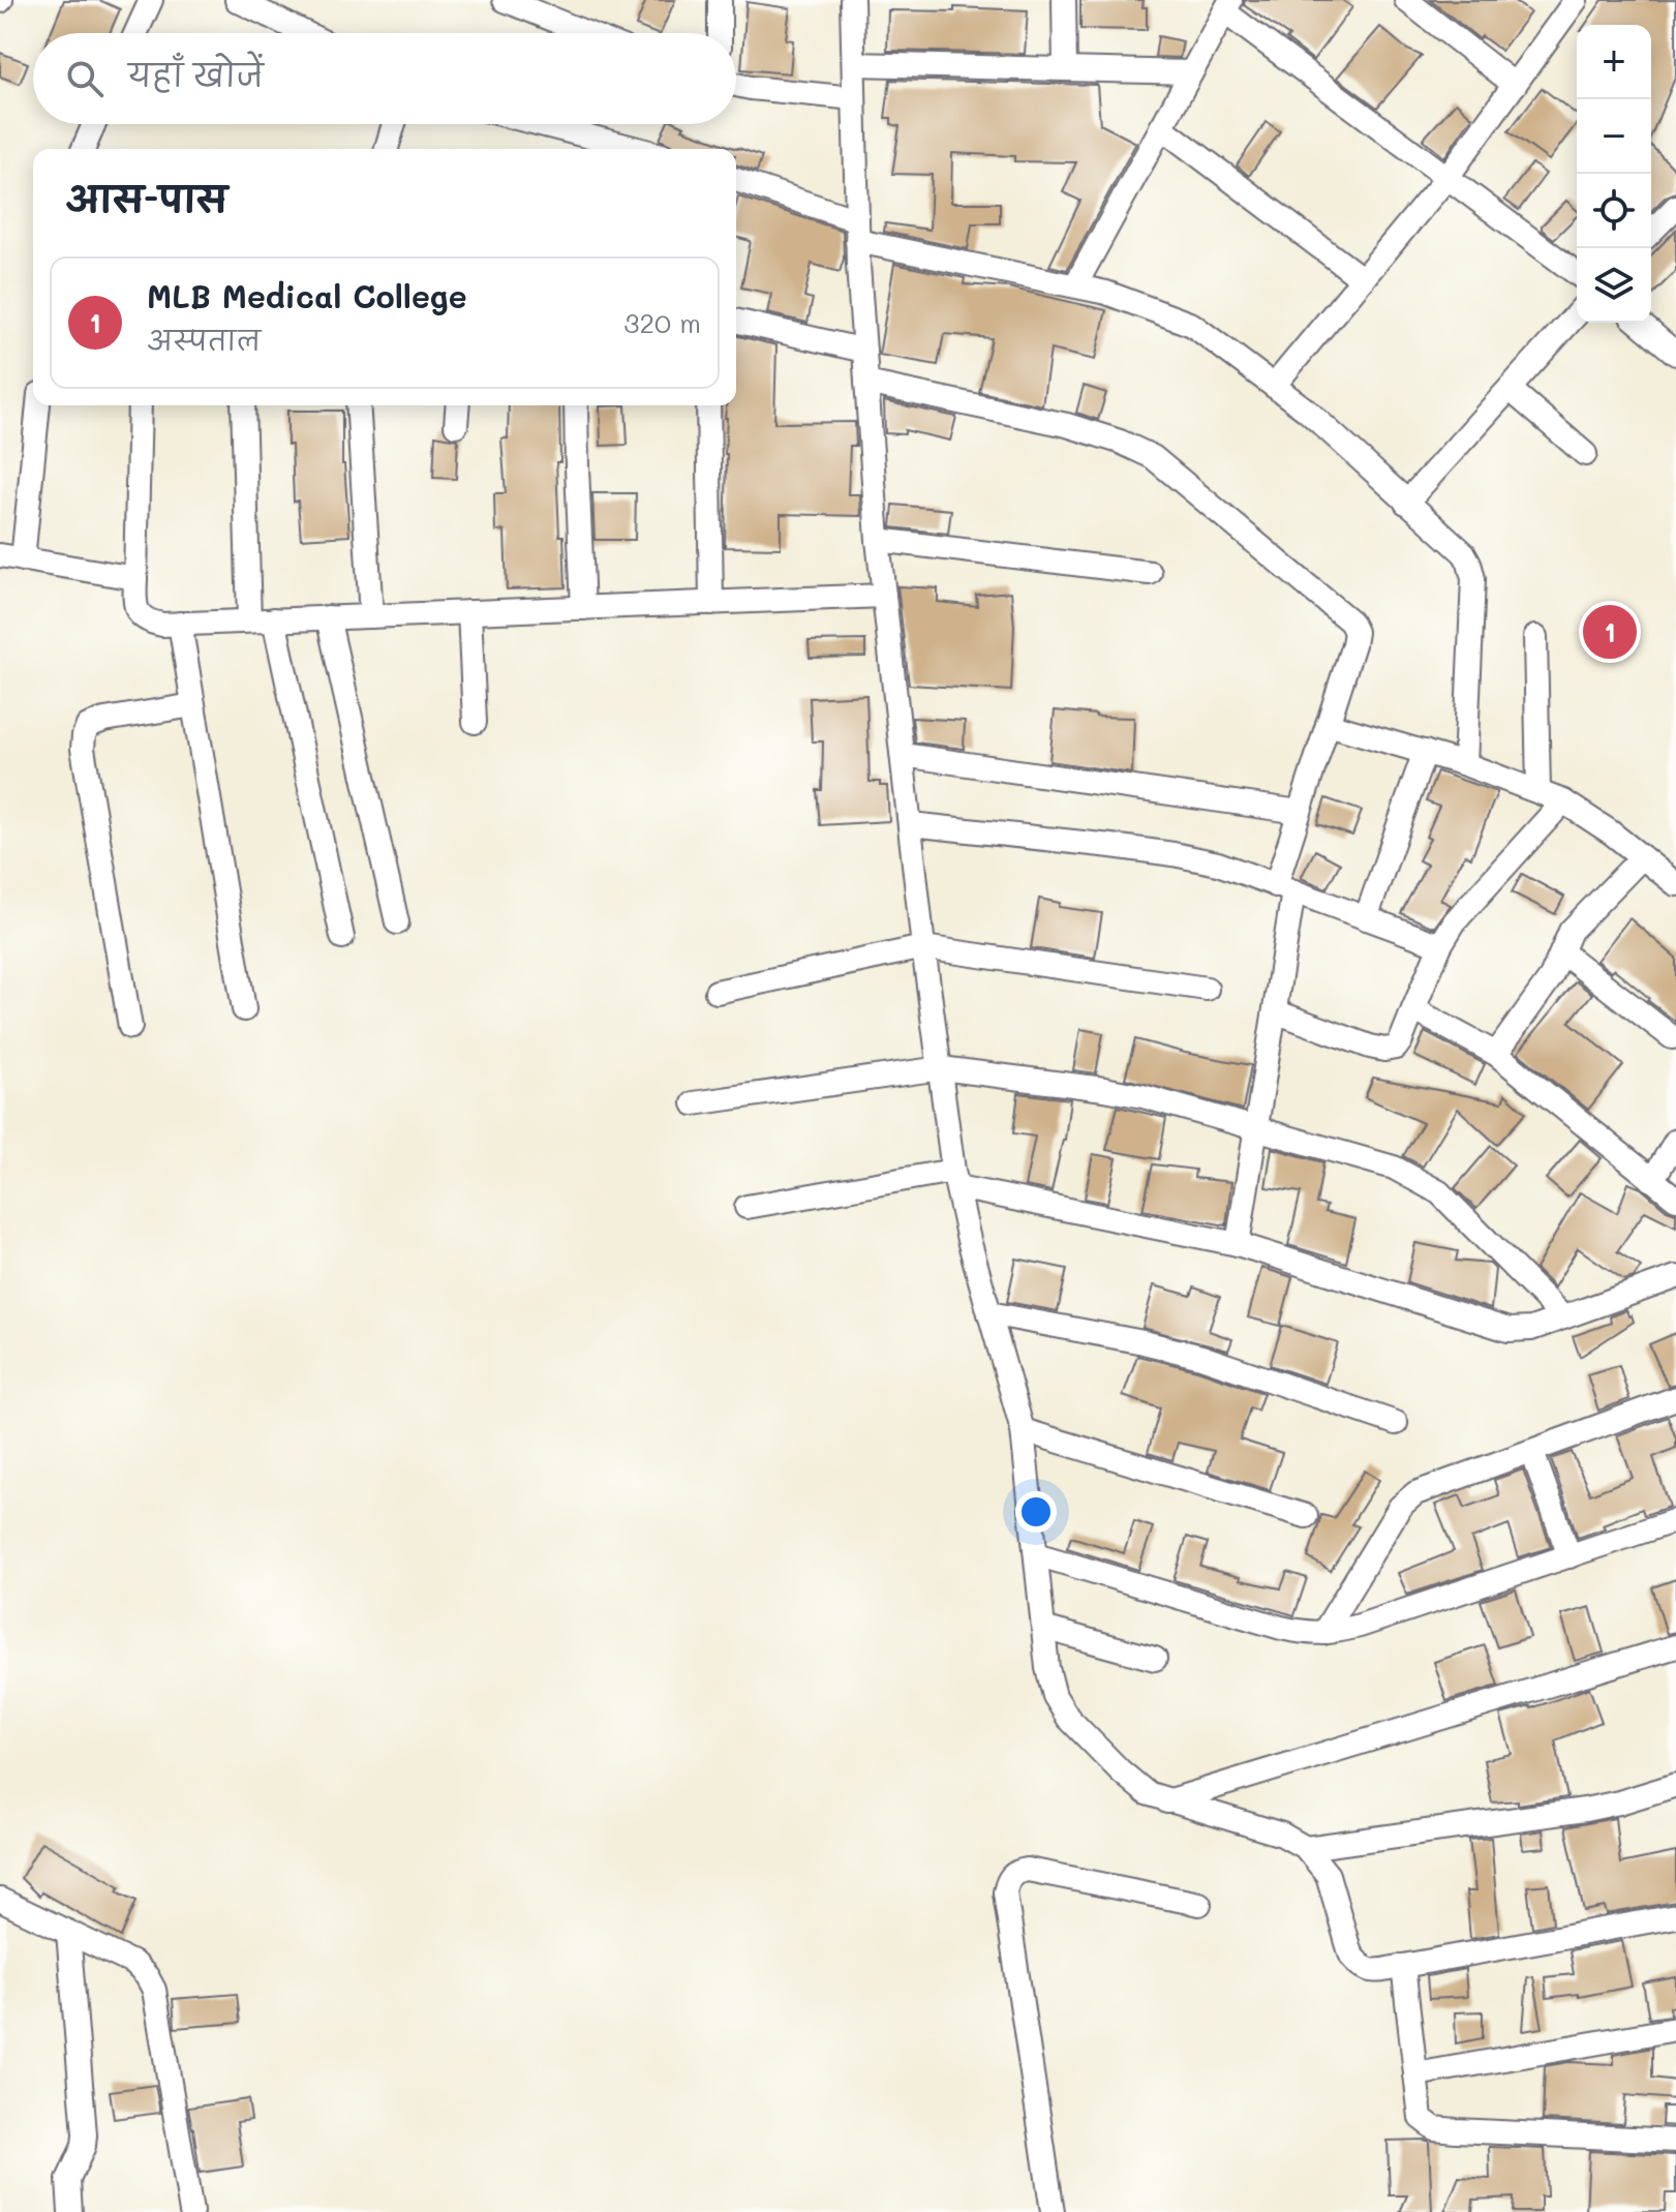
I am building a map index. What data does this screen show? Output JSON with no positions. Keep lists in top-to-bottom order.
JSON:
{
  "page": {
    "map_buttons": ["+", "−"],
    "search": "यहाँ खोजें",
    "heading": "आस-पास",
    "list": [
      {
        "mark": "1",
        "name": "MLB Medical College",
        "note": "अस्पताल",
        "value": "320 m"
      }
    ],
    "pins": "1"
  }
}
